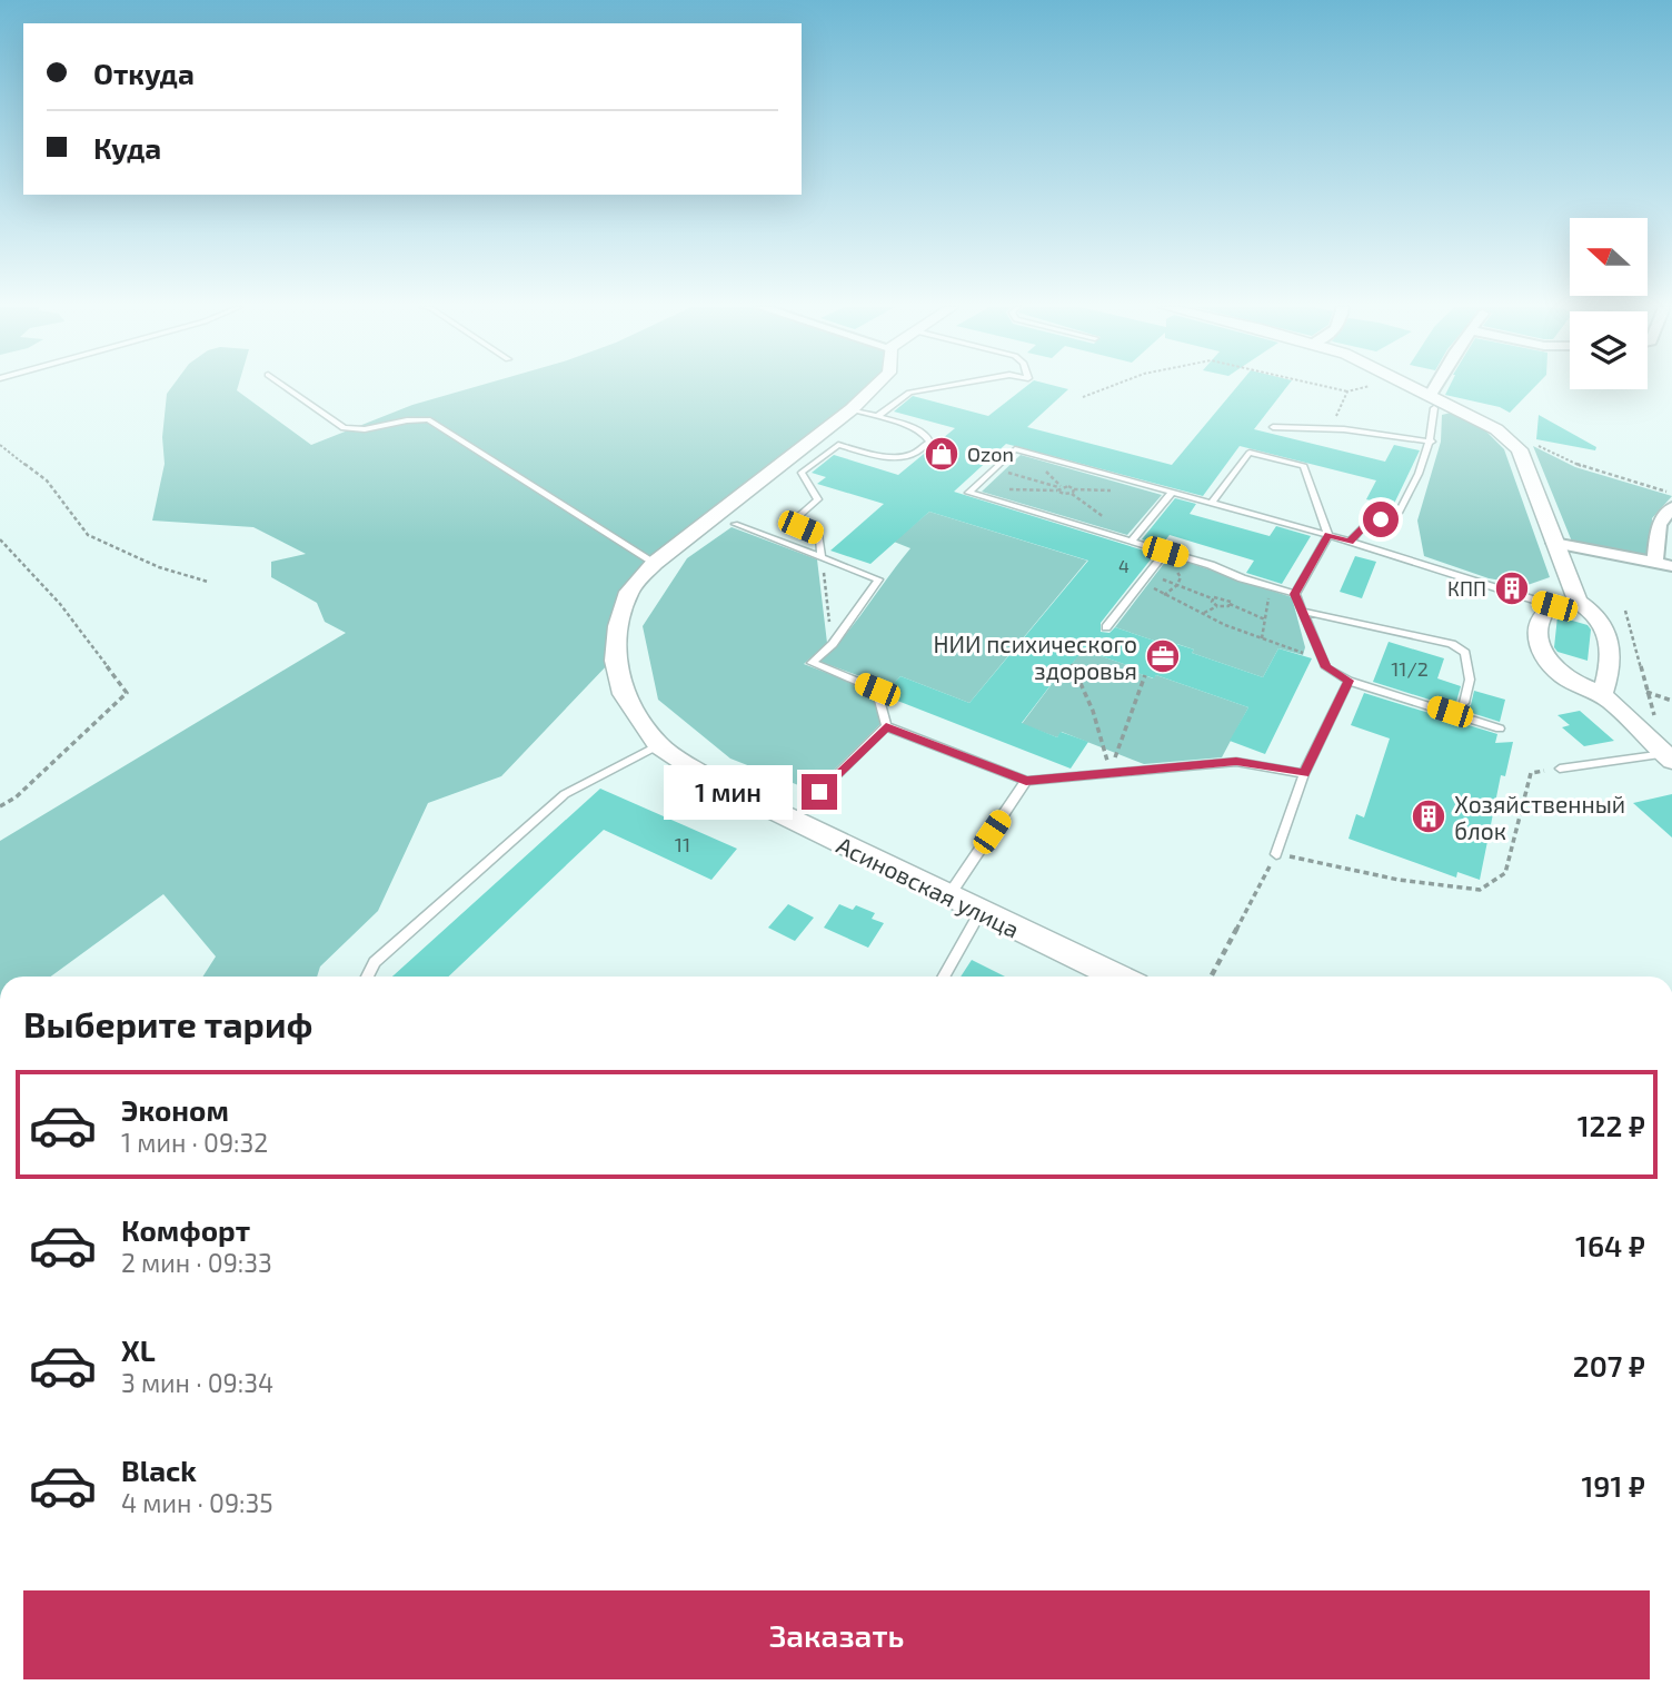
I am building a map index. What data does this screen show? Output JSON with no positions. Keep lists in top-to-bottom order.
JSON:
{
  "streets": {
    "street": ["Асиновская улица"]
  },
  "places": {
    "shop": ["Ozon"],
    "building": ["КПП", "Хозяйственный блок"],
    "office": ["НИИ психического здоровья"]
  },
  "house_numbers": ["4", "11/2", "11"],
  "north": "left",
  "page": {
    "banner": ["Откуда", "Куда"],
    "bubble": "1 мин",
    "heading": "Выберите тариф",
    "list": [
      {
        "name": "Эконом",
        "note": "1 мин · 09:32",
        "value": "122 ₽"
      },
      {
        "name": "Комфорт",
        "note": "2 мин · 09:33",
        "value": "164 ₽"
      },
      {
        "name": "XL",
        "note": "3 мин · 09:34",
        "value": "207 ₽"
      },
      {
        "name": "Black",
        "note": "4 мин · 09:35",
        "value": "191 ₽"
      }
    ],
    "buttons": "Заказать"
  }
}
